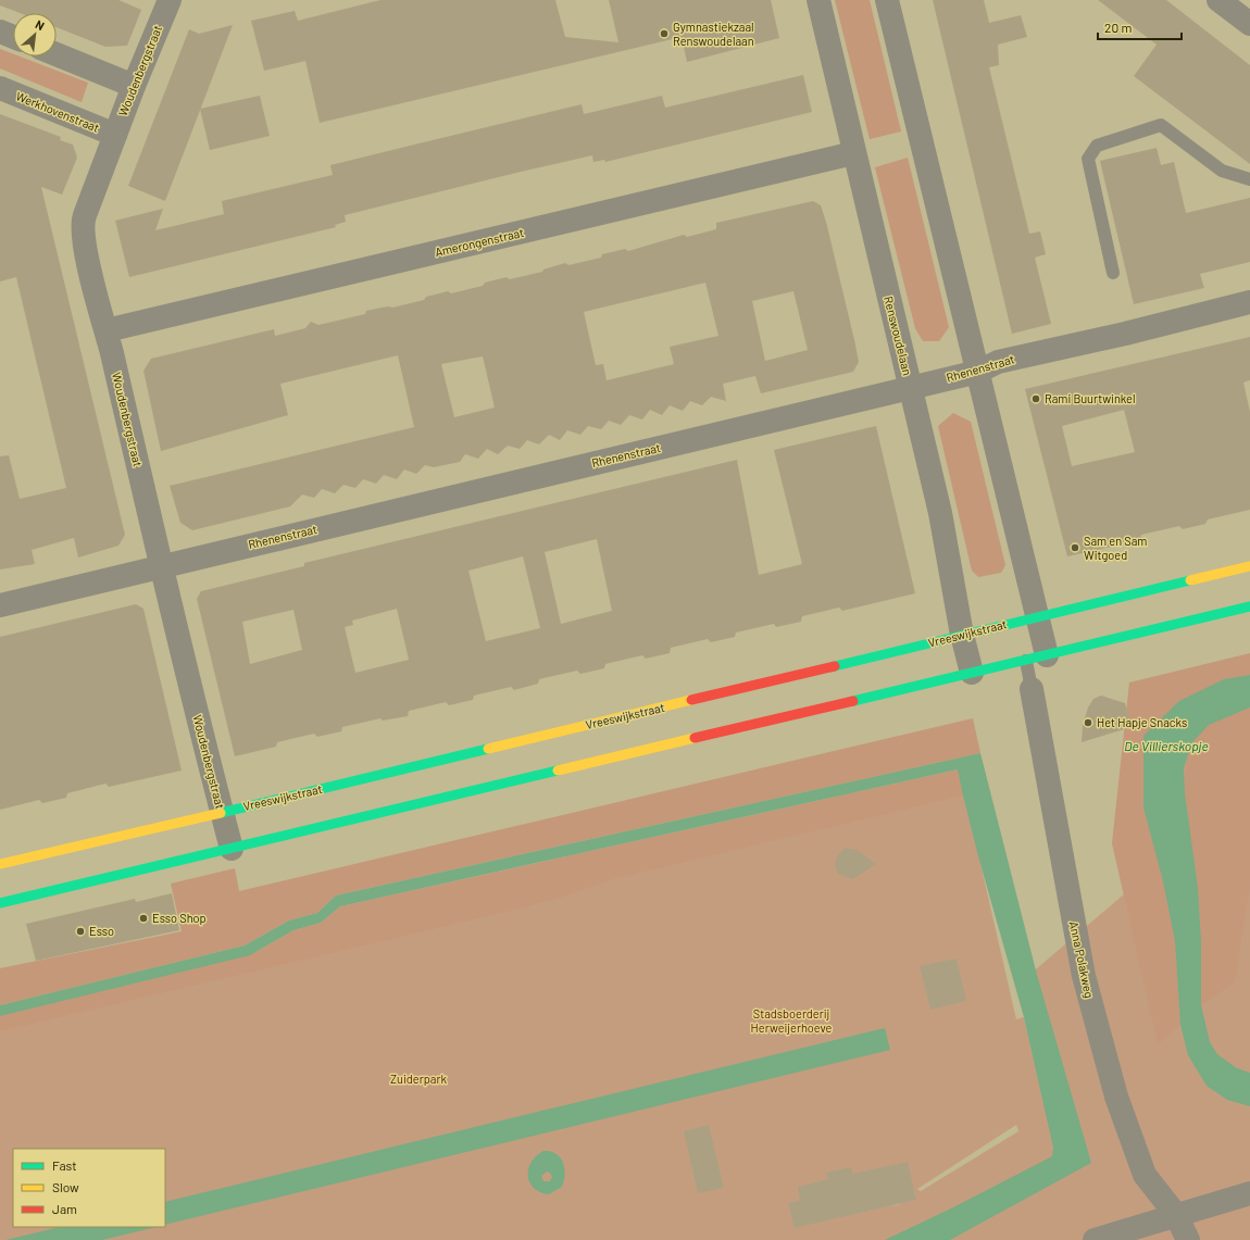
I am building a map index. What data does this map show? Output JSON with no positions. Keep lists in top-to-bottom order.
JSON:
{
  "streets": {
    "main road": ["Vreeswijkstraat"],
    "street": [
      "Woudenbergstraat",
      "Werkhovenstraat",
      "Amerongenstraat",
      "Renswoudelaan",
      "Rhenenstraat",
      "Anna Polakweg"
    ]
  },
  "crossings": [
    ["Woudenbergstraat", "Werkhovenstraat"],
    ["Woudenbergstraat", "Amerongenstraat"],
    ["Woudenbergstraat", "Rhenenstraat"],
    ["Woudenbergstraat", "Vreeswijkstraat"],
    ["Amerongenstraat", "Renswoudelaan"],
    ["Renswoudelaan", "Rhenenstraat"],
    ["Renswoudelaan", "Vreeswijkstraat"]
  ],
  "water": ["De Villierskopje"],
  "parks": ["Stadsboerderij Herweijerhoeve", "Zuiderpark"],
  "places": [
    "Gymnastiekzaal Renswoudelaan",
    "Rami Buurtwinkel",
    "Sam en Sam Witgoed",
    "Het Hapje Snacks",
    "Esso Shop",
    "Esso"
  ],
  "legend": ["Fast", "Slow", "Jam"],
  "scale_bar": "20 m",
  "north": "top right"
}
